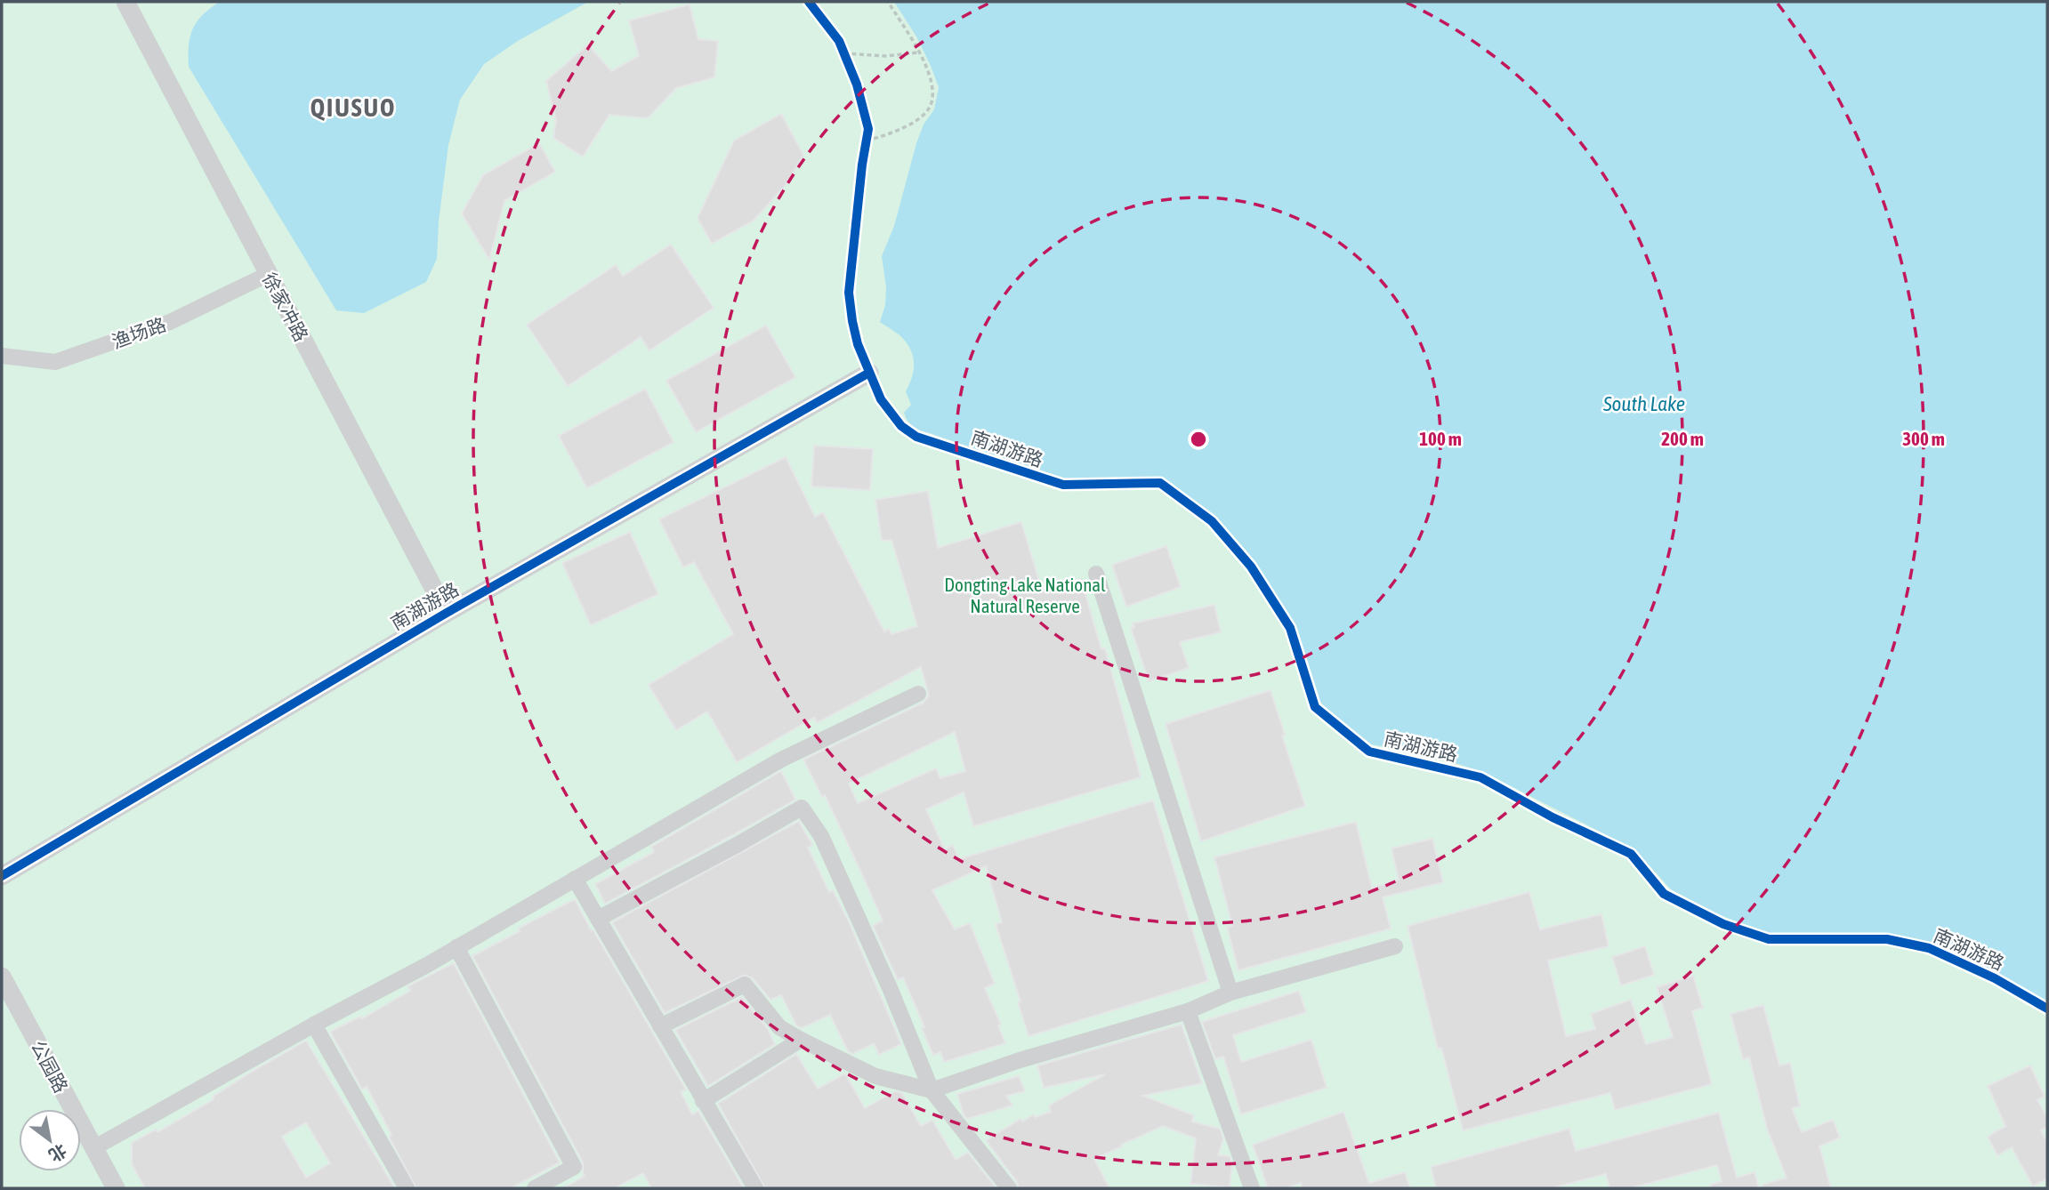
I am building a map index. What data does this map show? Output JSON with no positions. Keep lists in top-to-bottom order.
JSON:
{
  "streets": {
    "street": [
      "徐家冲路",
      "渔场路",
      "南湖游路",
      "公园路"
    ]
  },
  "crossings": [
    ["徐家冲路", "渔场路"],
    ["徐家冲路", "南湖游路"]
  ],
  "districts": ["QIUSUO"],
  "water": ["South Lake"],
  "parks": ["Dongting Lake National Natural Reserve"],
  "north": "bottom right",
  "rings": ["100 m", "200 m", "300 m"]
}
